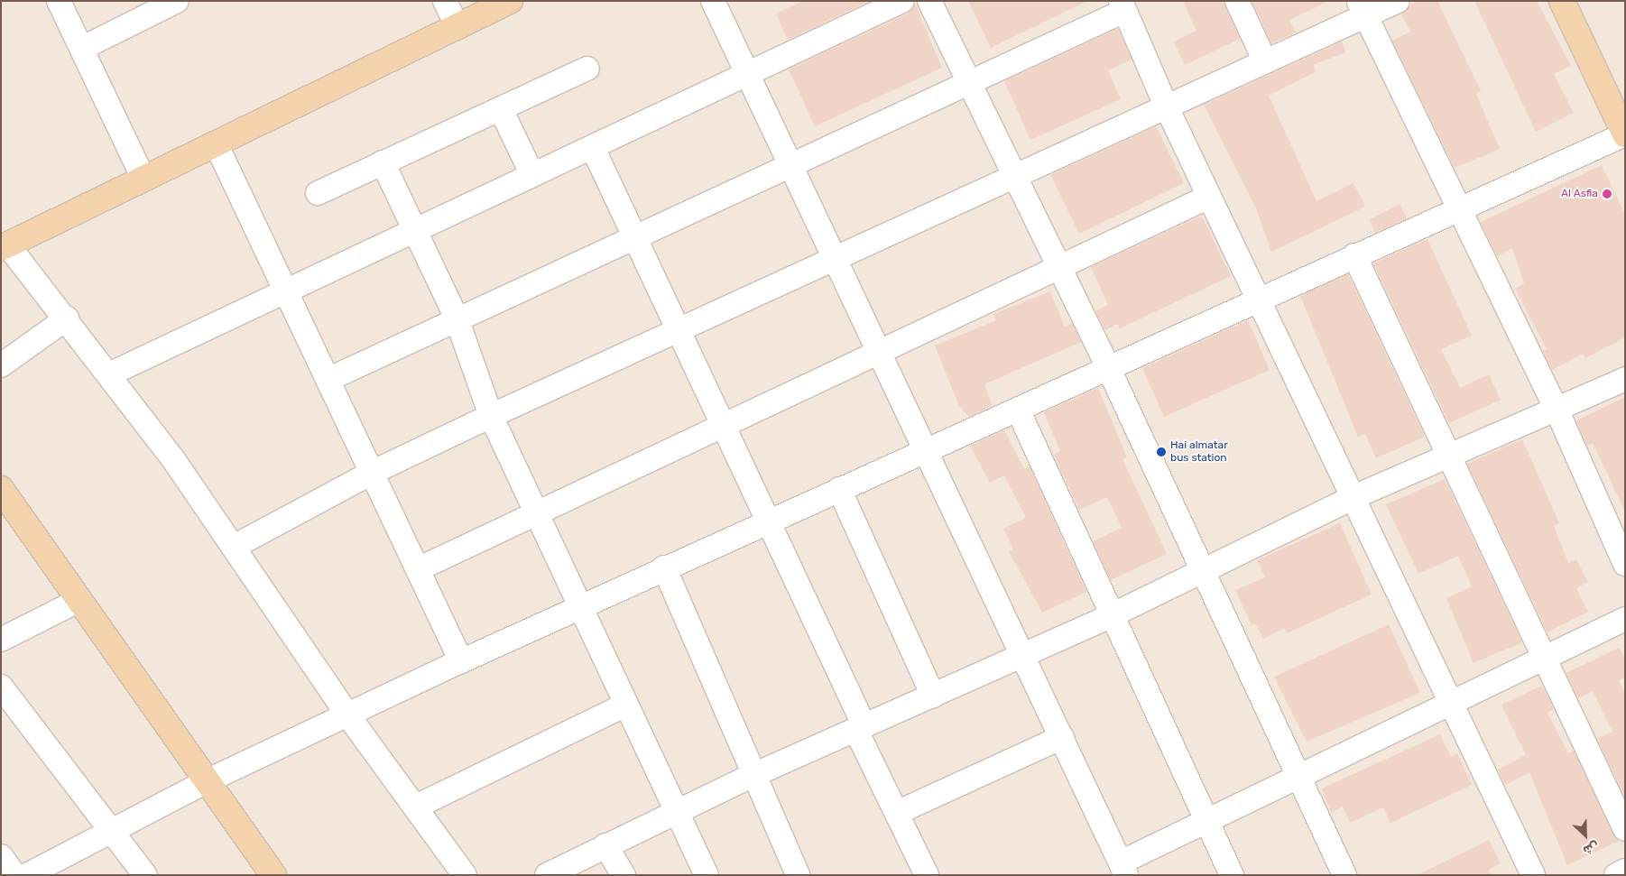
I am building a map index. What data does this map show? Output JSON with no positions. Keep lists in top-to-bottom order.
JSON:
{
  "places": ["Al Asfia", "Hai almatar bus station"],
  "north": "bottom right"
}
